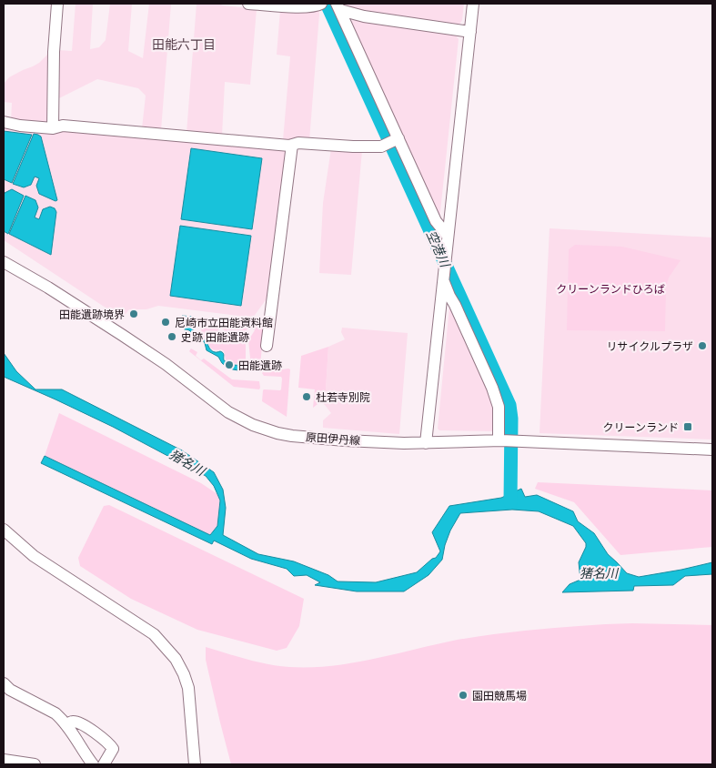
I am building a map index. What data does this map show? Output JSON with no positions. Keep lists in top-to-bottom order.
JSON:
{
  "streets": {
    "street": ["原田伊丹線"]
  },
  "districts": ["田能六丁目"],
  "water": ["空港川", "猪名川"],
  "parks": ["クリーンランドひろば"],
  "places": {
    "other": [
      "田能遺跡境界",
      "尼崎市立田能資料館",
      "史跡 田能遺跡",
      "リサイクルプラザ",
      "田能遺跡",
      "杜若寺別院",
      "園田競馬場"
    ],
    "transit": ["クリーンランド"]
  }
}
